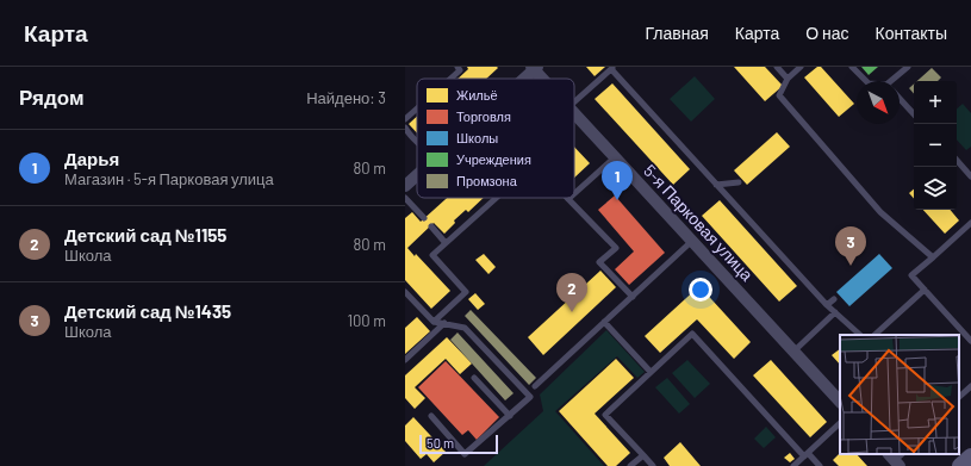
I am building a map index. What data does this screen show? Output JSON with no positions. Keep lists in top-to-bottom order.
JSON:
{
  "streets": {
    "street": ["5-я Парковая улица"]
  },
  "legend": [
    "Жильё",
    "Торговля",
    "Школы",
    "Учреждения",
    "Промзона"
  ],
  "scale_bar": "50 m",
  "north": "bottom right",
  "page": {
    "header": "Карта",
    "nav": [
      "Главная",
      "Карта",
      "О нас",
      "Контакты"
    ],
    "heading": ["Рядом", "Найдено: 3"],
    "map_buttons": ["+", "−"],
    "list": [
      {
        "mark": "1",
        "name": "Дарья",
        "note": "Магазин · 5-я Парковая улица",
        "value": "80 m"
      },
      {
        "mark": "2",
        "name": "Детский сад №1155",
        "note": "Школа",
        "value": "80 m"
      },
      {
        "mark": "3",
        "name": "Детский сад №1435",
        "note": "Школа",
        "value": "100 m"
      }
    ],
    "pins": ["1", "3", "2"],
    "scale": "50 m"
  }
}
